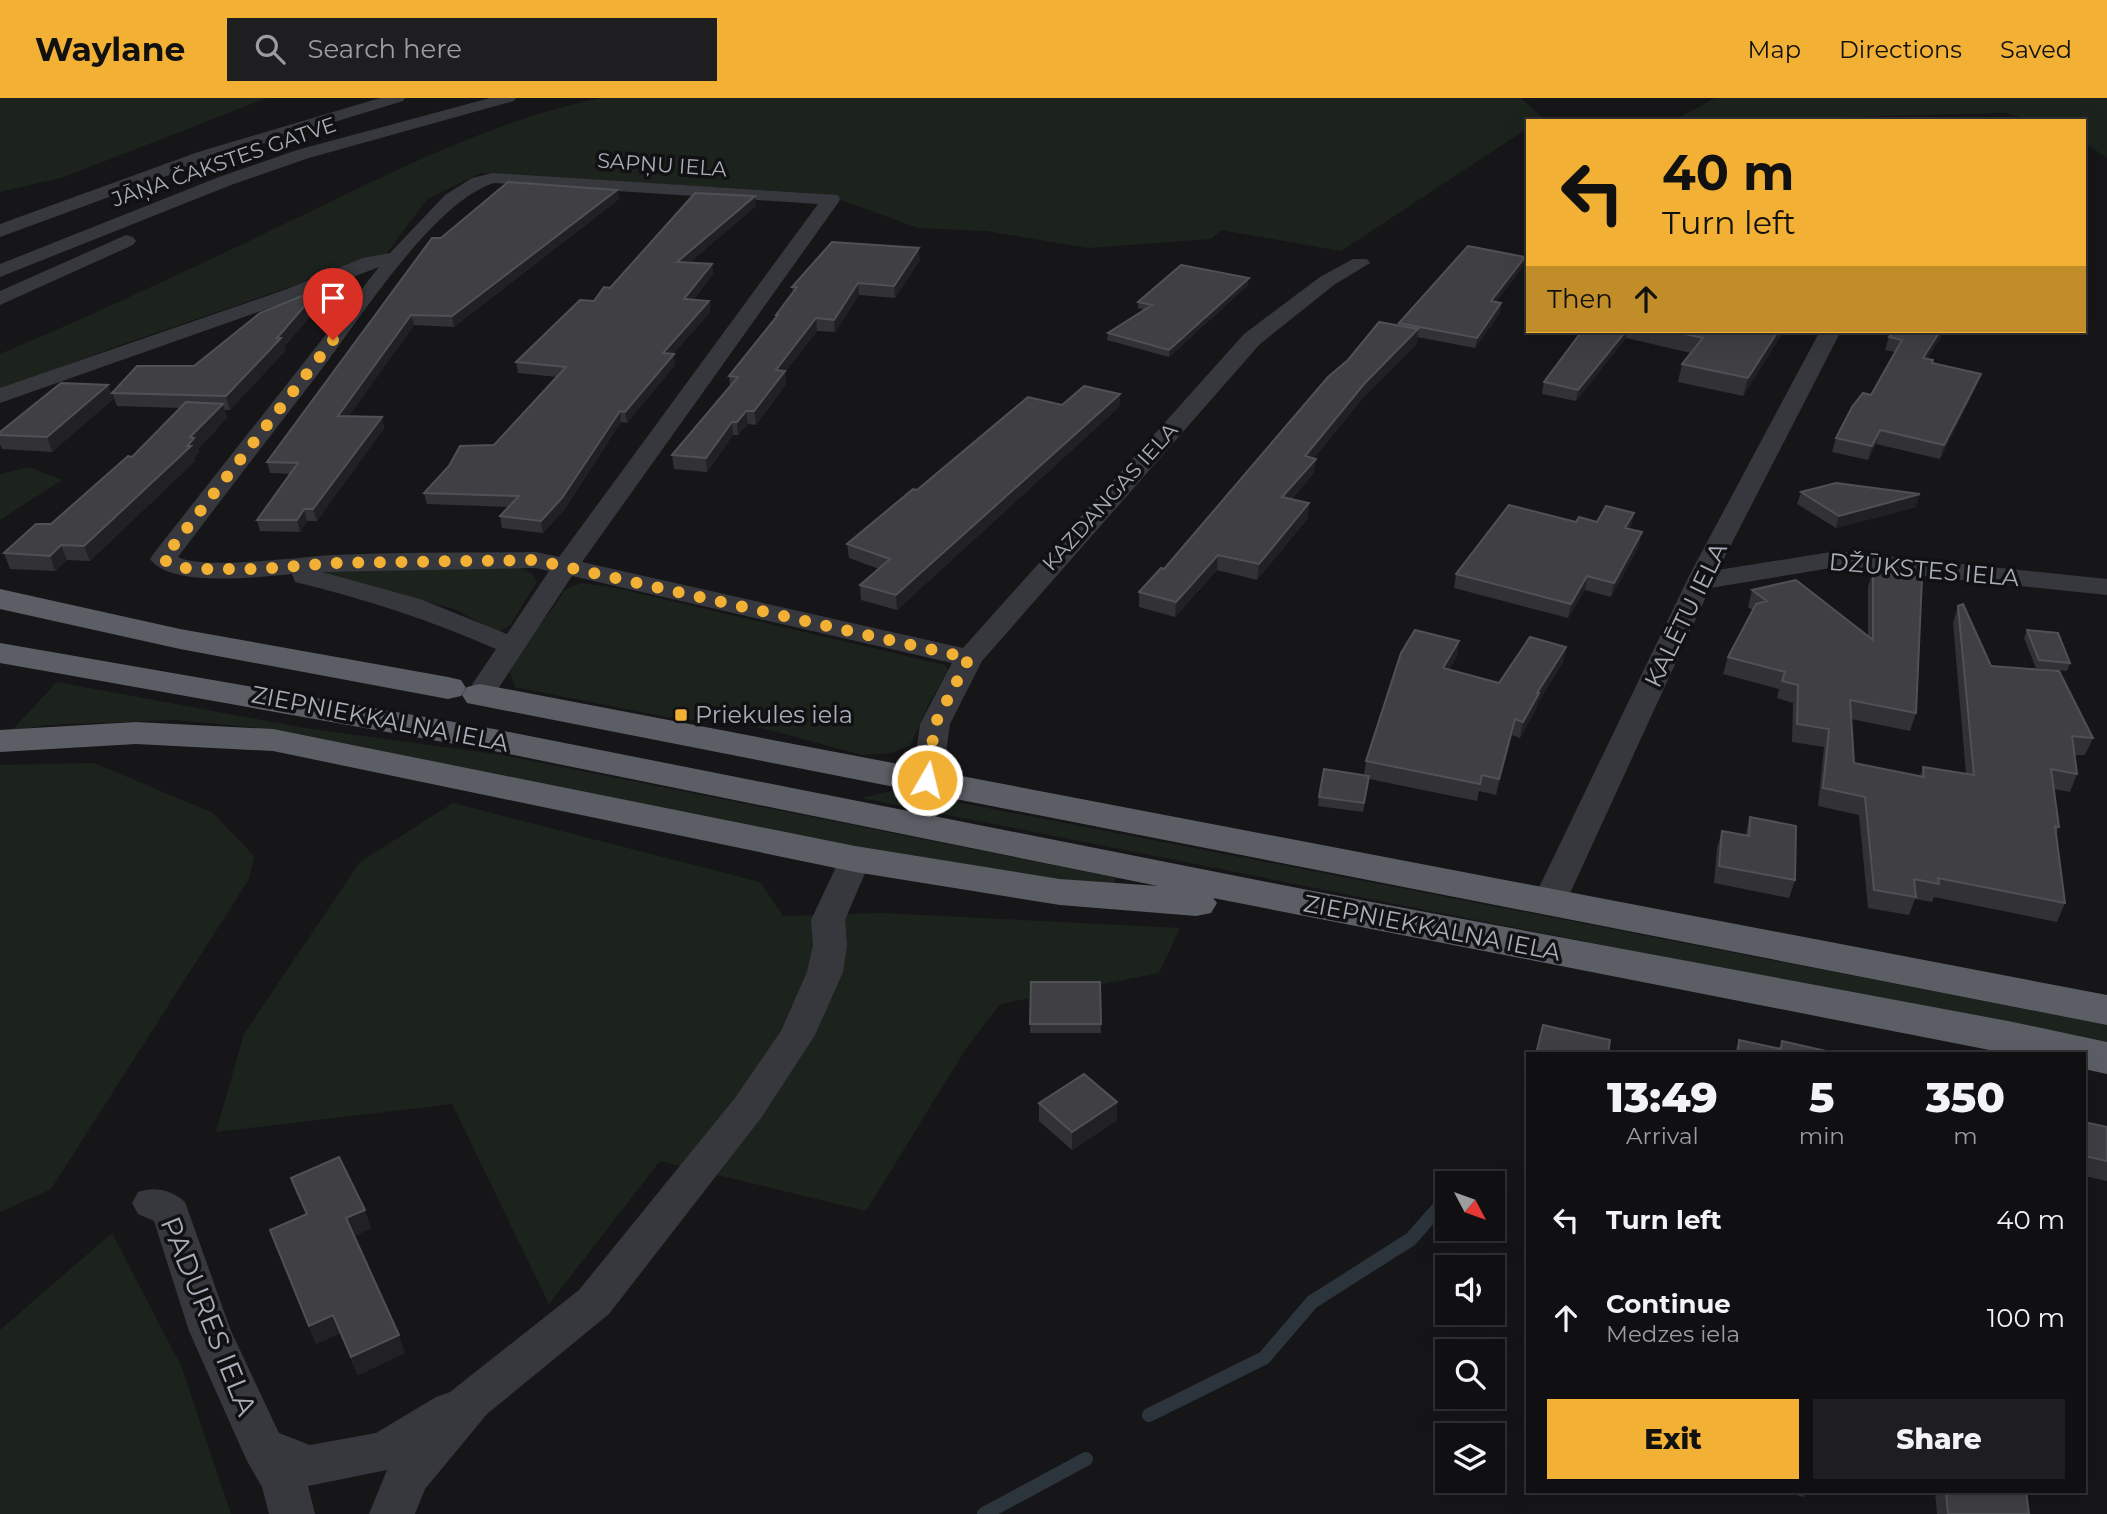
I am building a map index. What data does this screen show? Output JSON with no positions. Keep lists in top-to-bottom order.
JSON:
{
  "streets": {
    "highway": ["ZIEPNIEKKALNA IELA"],
    "street": [
      "JĀŅA ČAKSTES GATVE",
      "SAPŅU IELA",
      "KAZDANGAS IELA",
      "DŽŪKSTES IELA",
      "KALĒTU IELA",
      "PADURES IELA"
    ]
  },
  "crossings": [
    ["KAZDANGAS IELA", "ZIEPNIEKKALNA IELA"],
    ["DŽŪKSTES IELA", "KALĒTU IELA"],
    ["KALĒTU IELA", "ZIEPNIEKKALNA IELA"]
  ],
  "places": {
    "transit": ["Priekules iela"]
  },
  "north": "bottom right",
  "page": {
    "header": "Waylane",
    "search": "Search here",
    "nav": ["Map", "Directions", "Saved"],
    "turn": ["40 m", "Turn left"],
    "then": "Then",
    "eta": [
      "13:49",
      "Arrival",
      "5",
      "min",
      "350",
      "m"
    ],
    "list": [
      {
        "name": "Turn left",
        "value": "40 m"
      },
      {
        "name": "Continue",
        "note": "Medzes iela",
        "value": "100 m"
      }
    ],
    "buttons": ["Exit", "Share"]
  }
}
